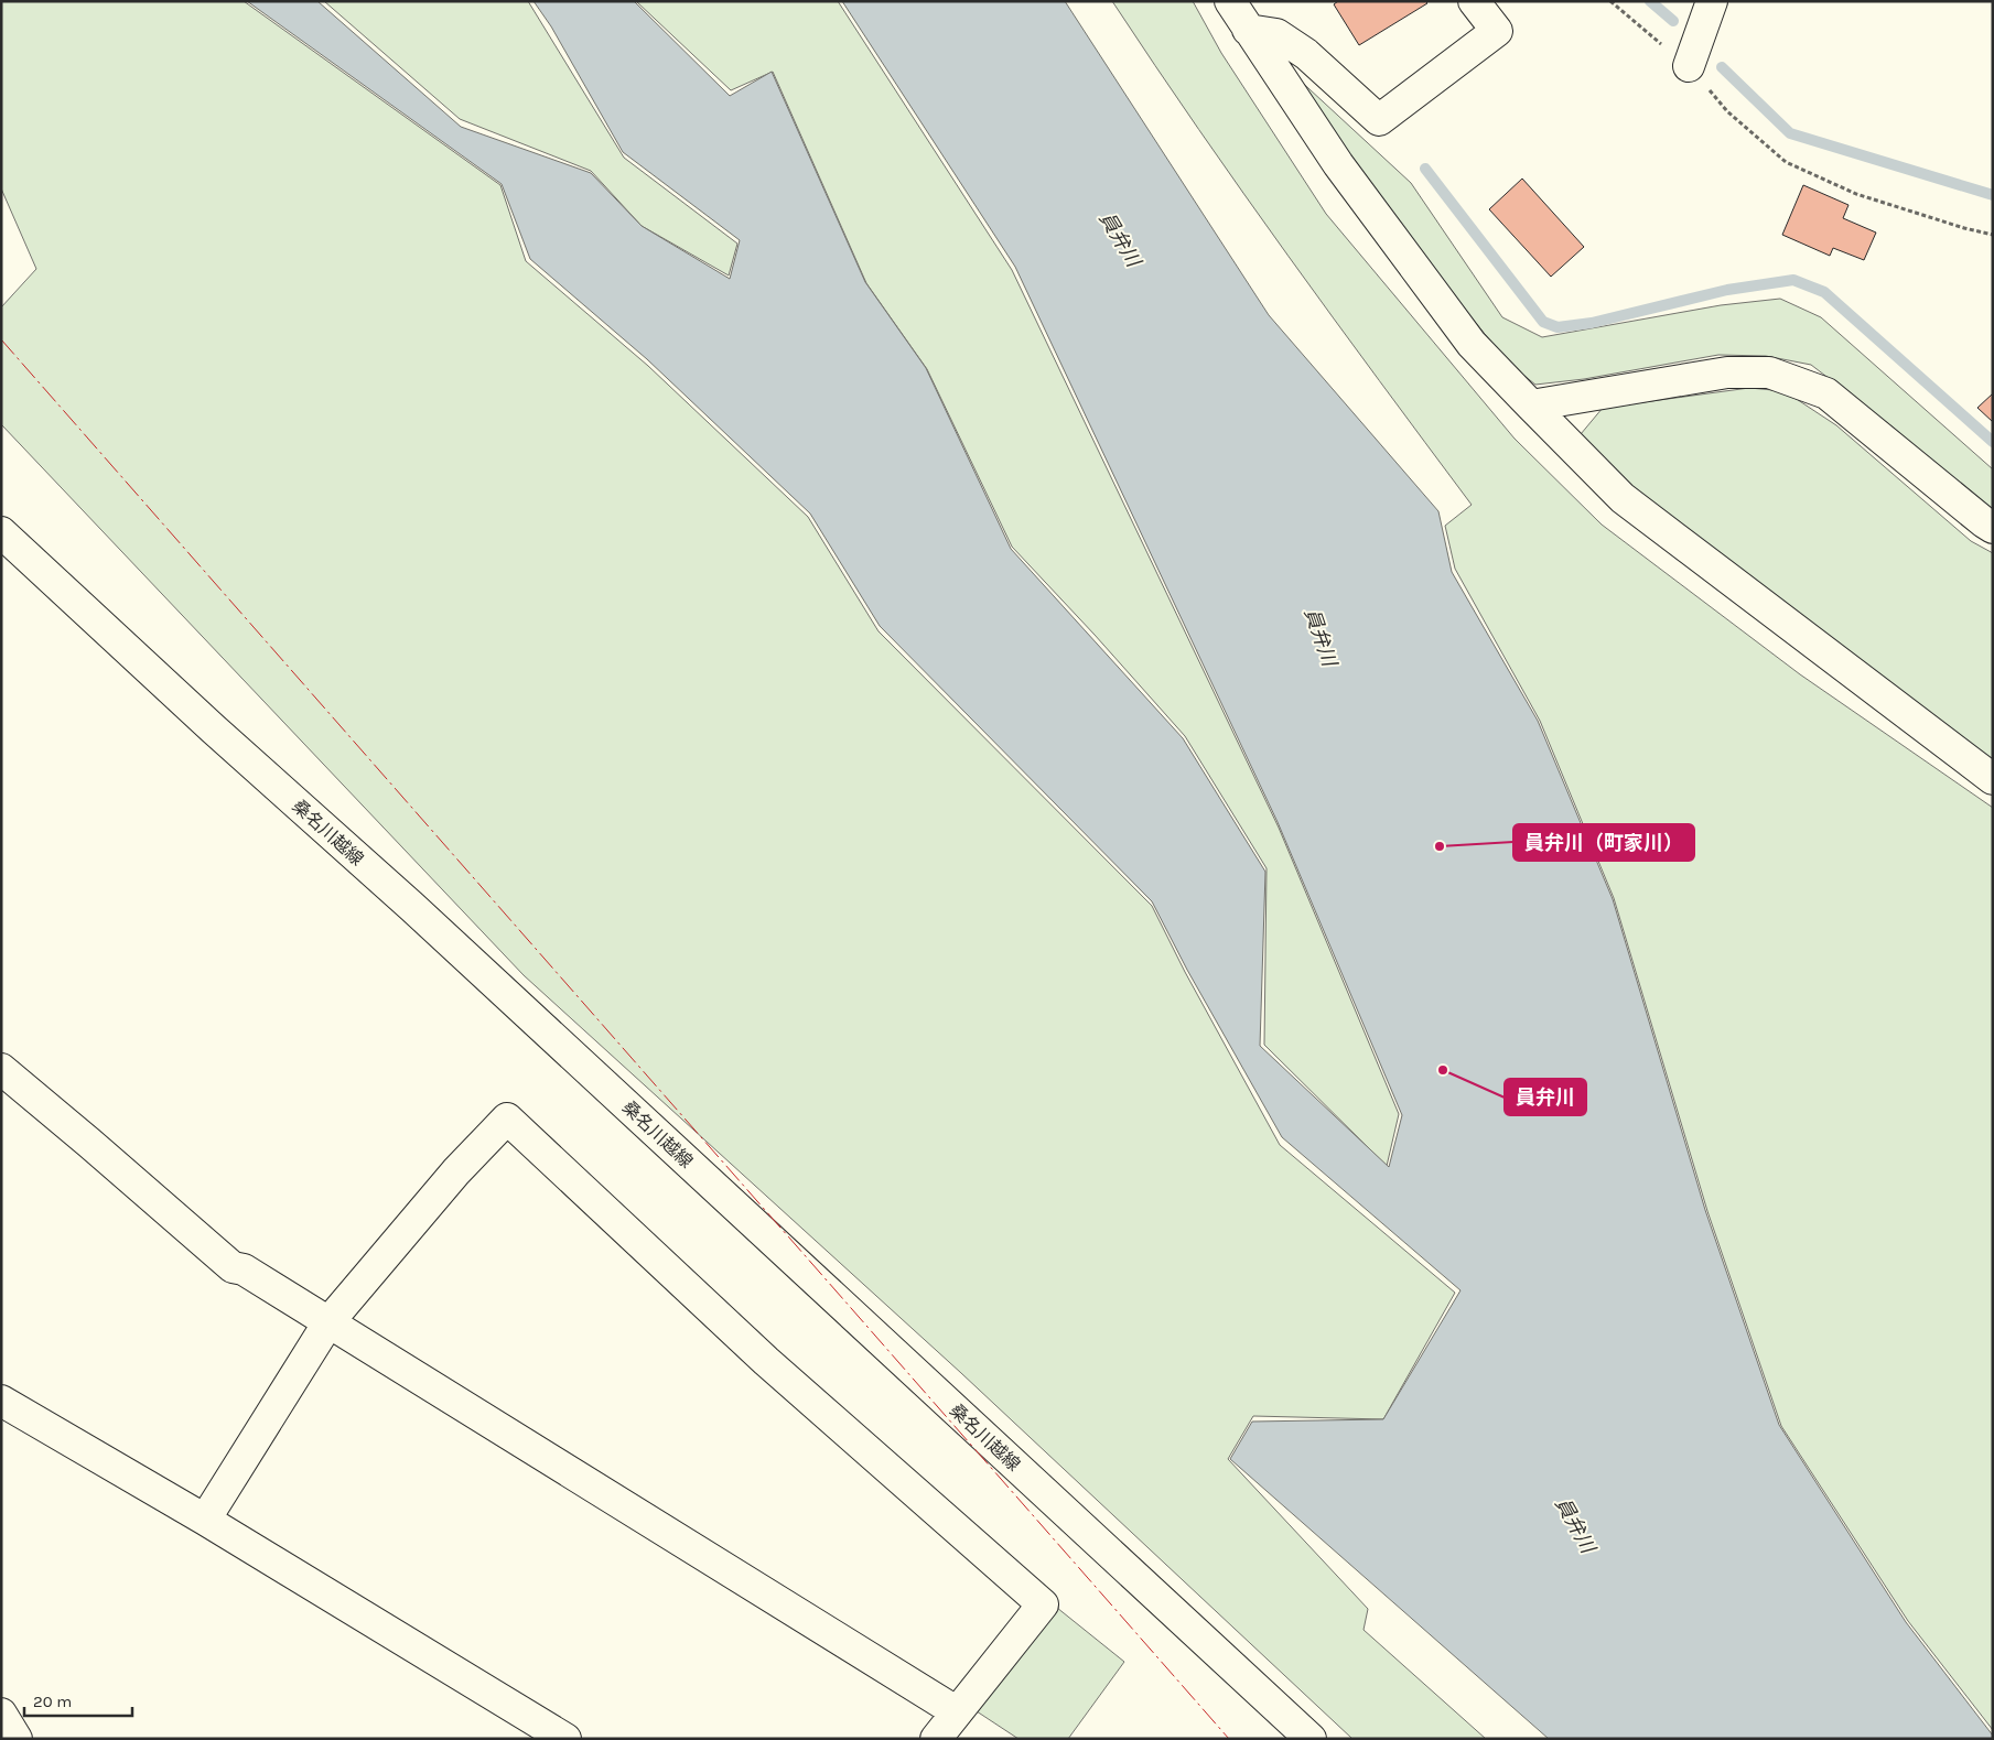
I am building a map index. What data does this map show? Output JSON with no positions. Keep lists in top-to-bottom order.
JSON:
{
  "streets": {
    "street": ["桑名川越線"]
  },
  "water": ["員弁川"],
  "places": ["員弁川（町家川）", "員弁川"],
  "scale_bar": "20 m"
}
